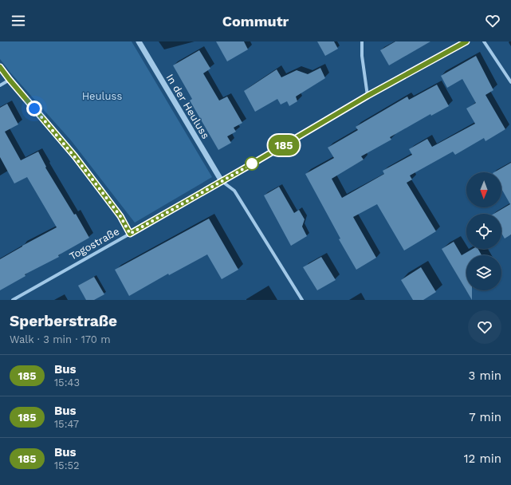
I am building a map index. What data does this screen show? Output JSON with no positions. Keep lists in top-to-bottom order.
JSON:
{
  "streets": {
    "street": ["In der Heuluss", "Togostraße"]
  },
  "crossings": [
    ["In der Heuluss", "Togostraße"]
  ],
  "parks": ["Heuluss"],
  "lines": ["bus line 185"],
  "north": "bottom",
  "page": {
    "header": "Commutr",
    "on_map": "185",
    "heading": ["Sperberstraße", "Walk · 3 min · 170 m"],
    "list": [
      {
        "mark": "185",
        "name": "Bus",
        "note": "15:43",
        "value": "3 min"
      },
      {
        "mark": "185",
        "name": "Bus",
        "note": "15:47",
        "value": "7 min"
      },
      {
        "mark": "185",
        "name": "Bus",
        "note": "15:52",
        "value": "12 min"
      }
    ]
  }
}
